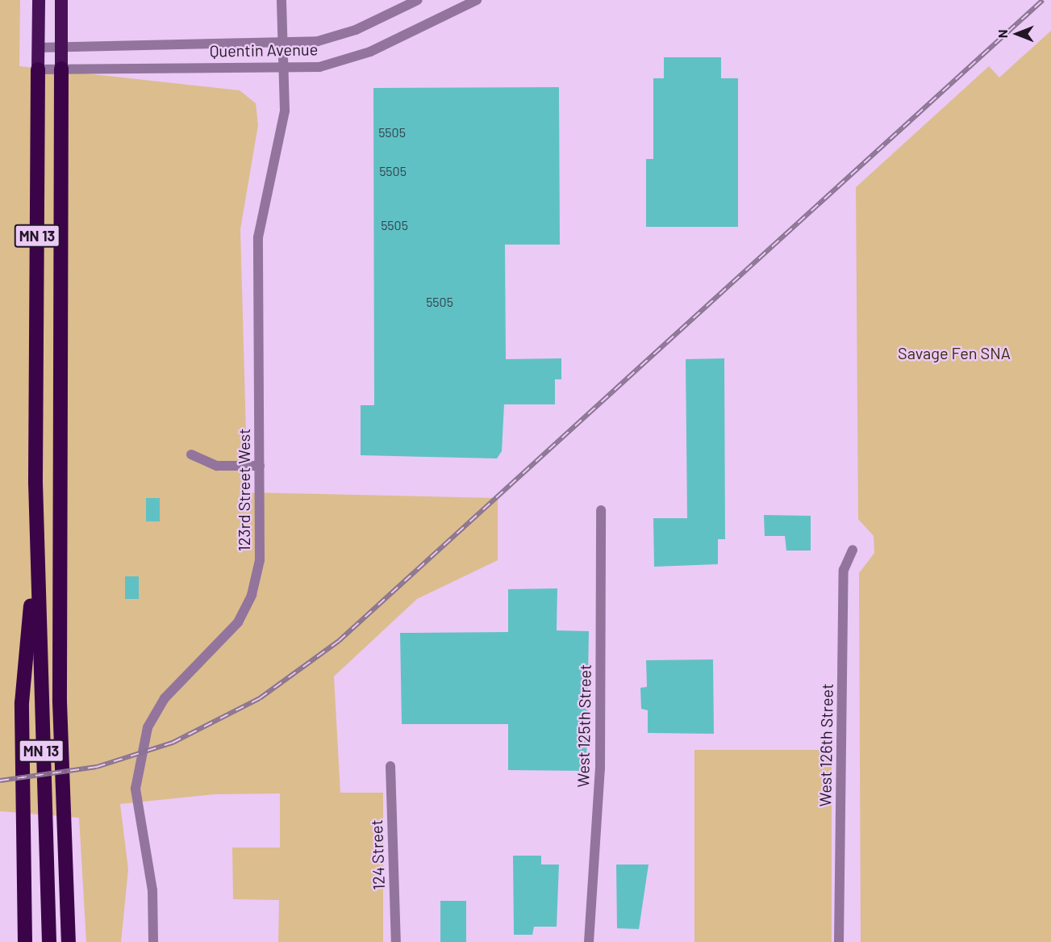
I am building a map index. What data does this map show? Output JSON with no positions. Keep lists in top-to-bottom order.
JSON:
{
  "streets": {
    "highway": ["MN 13"],
    "street": [
      "Quentin Avenue",
      "123rd Street West",
      "West 125th Street",
      "West 126th Street",
      "124 Street"
    ]
  },
  "crossings": [
    ["Quentin Avenue", "MN 13"],
    ["Quentin Avenue", "123rd Street West"]
  ],
  "parks": ["Savage Fen SNA"],
  "house_numbers": [
    "5505",
    "5505",
    "5505",
    "5505"
  ],
  "north": "left"
}
